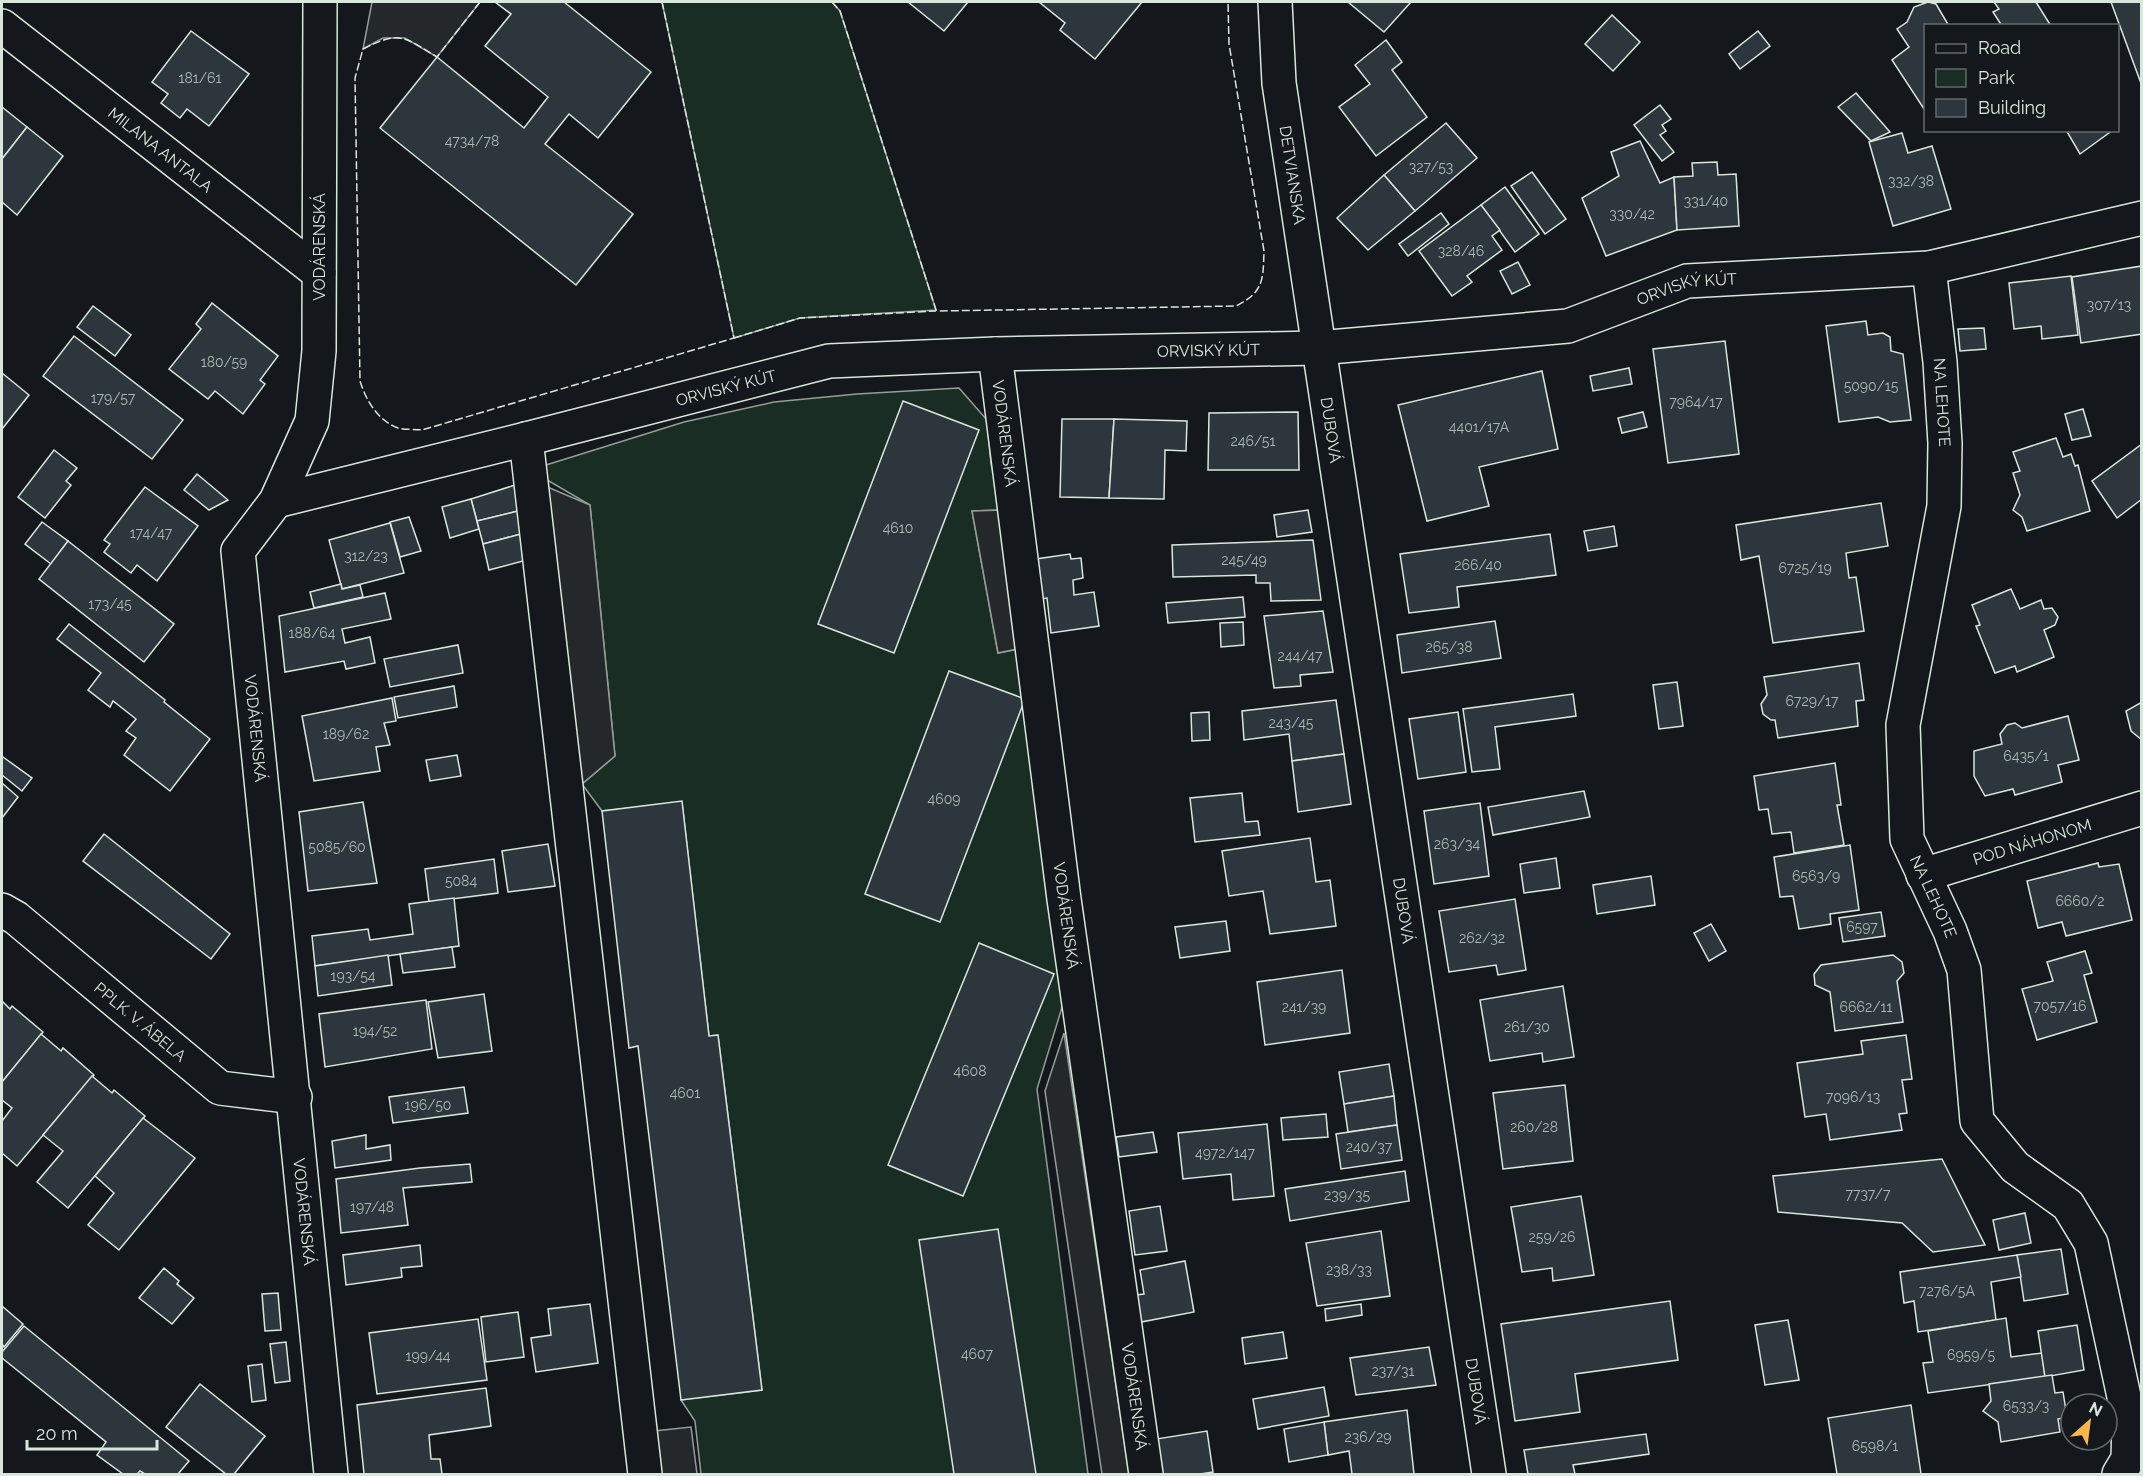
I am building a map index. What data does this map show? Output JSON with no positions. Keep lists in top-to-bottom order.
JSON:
{
  "streets": {
    "street": [
      "MILANA ANTALA",
      "DETVIANSKA",
      "VODÁRENSKÁ",
      "ORVISKÝ KÚT",
      "NA LEHOTE",
      "DUBOVÁ",
      "POD NÁHONOM",
      "PPLK. V. ÁBELA"
    ]
  },
  "crossings": [
    ["MILANA ANTALA", "VODÁRENSKÁ"],
    ["DETVIANSKA", "ORVISKÝ KÚT"],
    ["DETVIANSKA", "DUBOVÁ"],
    ["VODÁRENSKÁ", "ORVISKÝ KÚT"],
    ["VODÁRENSKÁ", "PPLK. V. ÁBELA"],
    ["ORVISKÝ KÚT", "NA LEHOTE"],
    ["ORVISKÝ KÚT", "DUBOVÁ"],
    ["NA LEHOTE", "POD NÁHONOM"]
  ],
  "house_numbers": [
    "181/61",
    "4734/78",
    "327/53",
    "332/38",
    "331/40",
    "330/42",
    "328/46",
    "307/13",
    "180/59",
    "5090/15",
    "179/57",
    "7964/17",
    "4401/17A",
    "246/51",
    "4610",
    "174/47",
    "312/23",
    "245/49",
    "266/40",
    "6725/19",
    "173/45",
    "188/64",
    "265/38",
    "244/47",
    "6729/17",
    "243/45",
    "189/62",
    "6435/1",
    "4609",
    "263/34",
    "5085/60",
    "6563/9",
    "5084",
    "6660/2",
    "6597",
    "262/32",
    "193/54",
    "7057/16",
    "241/39",
    "6662/11",
    "261/30",
    "194/52",
    "4608",
    "4601",
    "7096/13",
    "196/50",
    "260/28",
    "240/37",
    "4972/147",
    "7737/7",
    "239/35",
    "197/48",
    "259/26",
    "238/33",
    "7276/5A",
    "4607",
    "6959/5",
    "199/44",
    "237/31",
    "6533/3",
    "236/29",
    "6598/1"
  ],
  "legend": ["Road", "Park", "Building"],
  "scale_bar": "20 m",
  "north": "top right"
}
